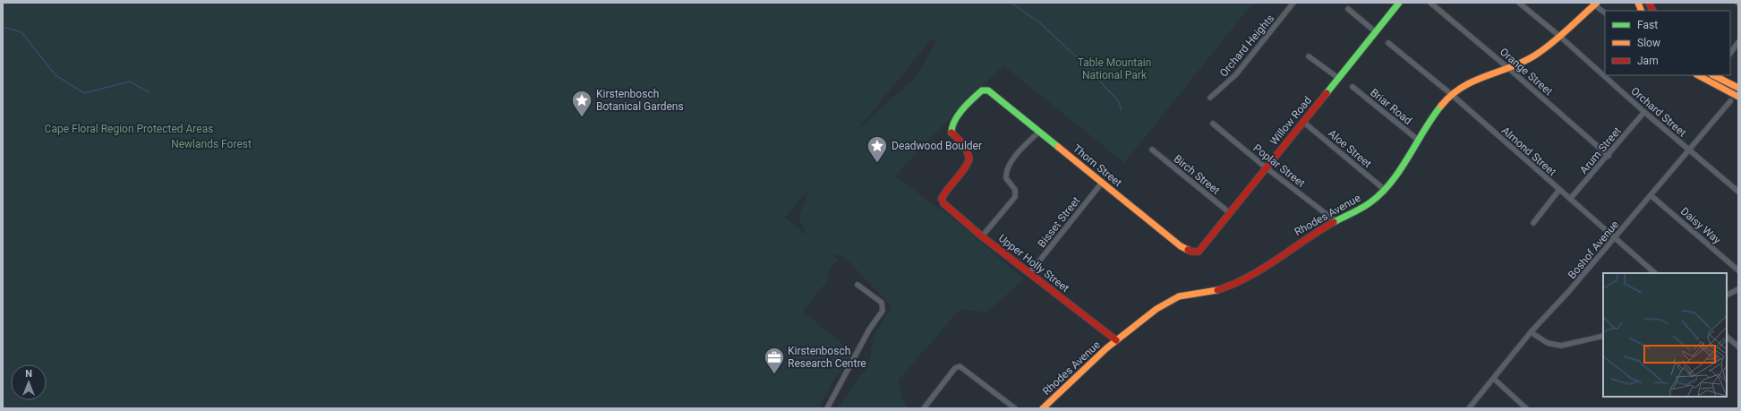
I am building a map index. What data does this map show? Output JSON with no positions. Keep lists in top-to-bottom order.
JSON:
{
  "streets": {
    "main road": [
      "Willow Road",
      "Thorn Street",
      "Rhodes Avenue",
      "Upper Holly Street"
    ],
    "street": [
      "Orchard Heights",
      "Orange Street",
      "Briar Road",
      "Orchard Street",
      "Aloe Street",
      "Arum Street",
      "Almond Street",
      "Poplar Street",
      "Birch Street",
      "Bisset Street",
      "Daisy Way",
      "Boshof Avenue"
    ]
  },
  "crossings": [
    ["Orange Street", "Arum Street"],
    ["Orange Street", "Rhodes Avenue"],
    ["Briar Road", "Rhodes Avenue"],
    ["Orchard Street", "Arum Street"],
    ["Orchard Street", "Rhodes Avenue"],
    ["Orchard Street", "Boshof Avenue"],
    ["Willow Road", "Aloe Street"],
    ["Willow Road", "Thorn Street"],
    ["Willow Road", "Poplar Street"],
    ["Willow Road", "Birch Street"],
    ["Aloe Street", "Rhodes Avenue"],
    ["Arum Street", "Almond Street"],
    ["Almond Street", "Rhodes Avenue"],
    ["Almond Street", "Boshof Avenue"],
    ["Thorn Street", "Bisset Street"],
    ["Thorn Street", "Upper Holly Street"],
    ["Poplar Street", "Rhodes Avenue"],
    ["Rhodes Avenue", "Upper Holly Street"],
    ["Bisset Street", "Upper Holly Street"],
    ["Daisy Way", "Boshof Avenue"]
  ],
  "parks": ["Table Mountain National Park", "Cape Floral Region Protected Areas", "Newlands Forest"],
  "places": {
    "place": ["Kirstenbosch Botanical Gardens", "Deadwood Boulder"],
    "office": ["Kirstenbosch Research Centre"]
  },
  "legend": ["Fast", "Slow", "Jam"],
  "north": "top"
}
